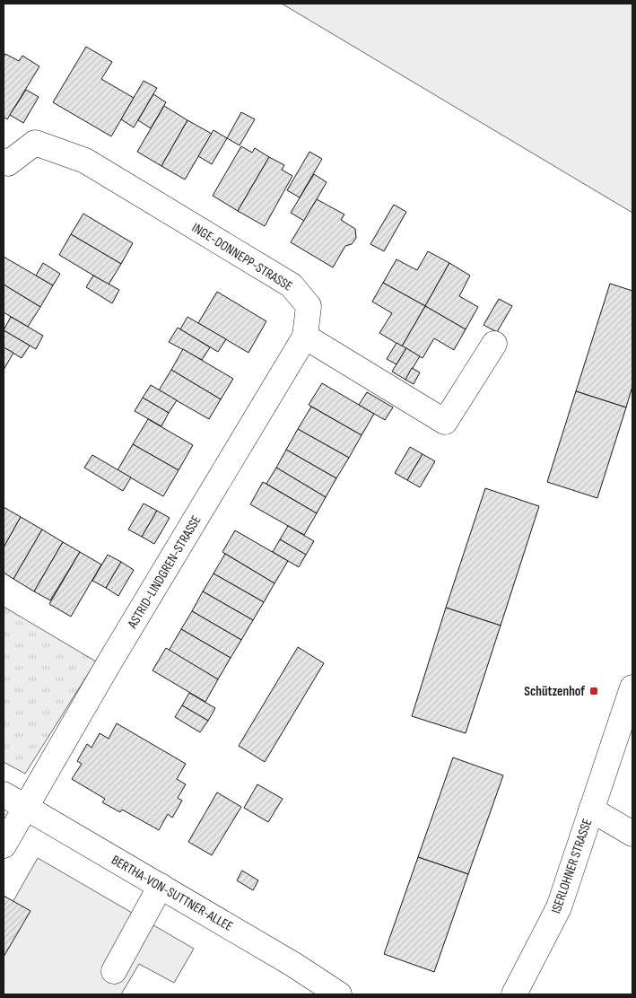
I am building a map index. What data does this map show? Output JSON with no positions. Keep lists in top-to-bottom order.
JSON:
{
  "streets": {
    "street": [
      "INGE-DONNEPP-STRASSE",
      "ASTRID-LINDGREN-STRASSE",
      "ISERLOHNER STRASSE",
      "BERTHA-VON-SUTTNER-ALLEE"
    ]
  },
  "crossings": [
    ["INGE-DONNEPP-STRASSE", "ASTRID-LINDGREN-STRASSE"],
    ["ASTRID-LINDGREN-STRASSE", "BERTHA-VON-SUTTNER-ALLEE"]
  ],
  "places": {
    "transit": ["Schützenhof"]
  }
}
